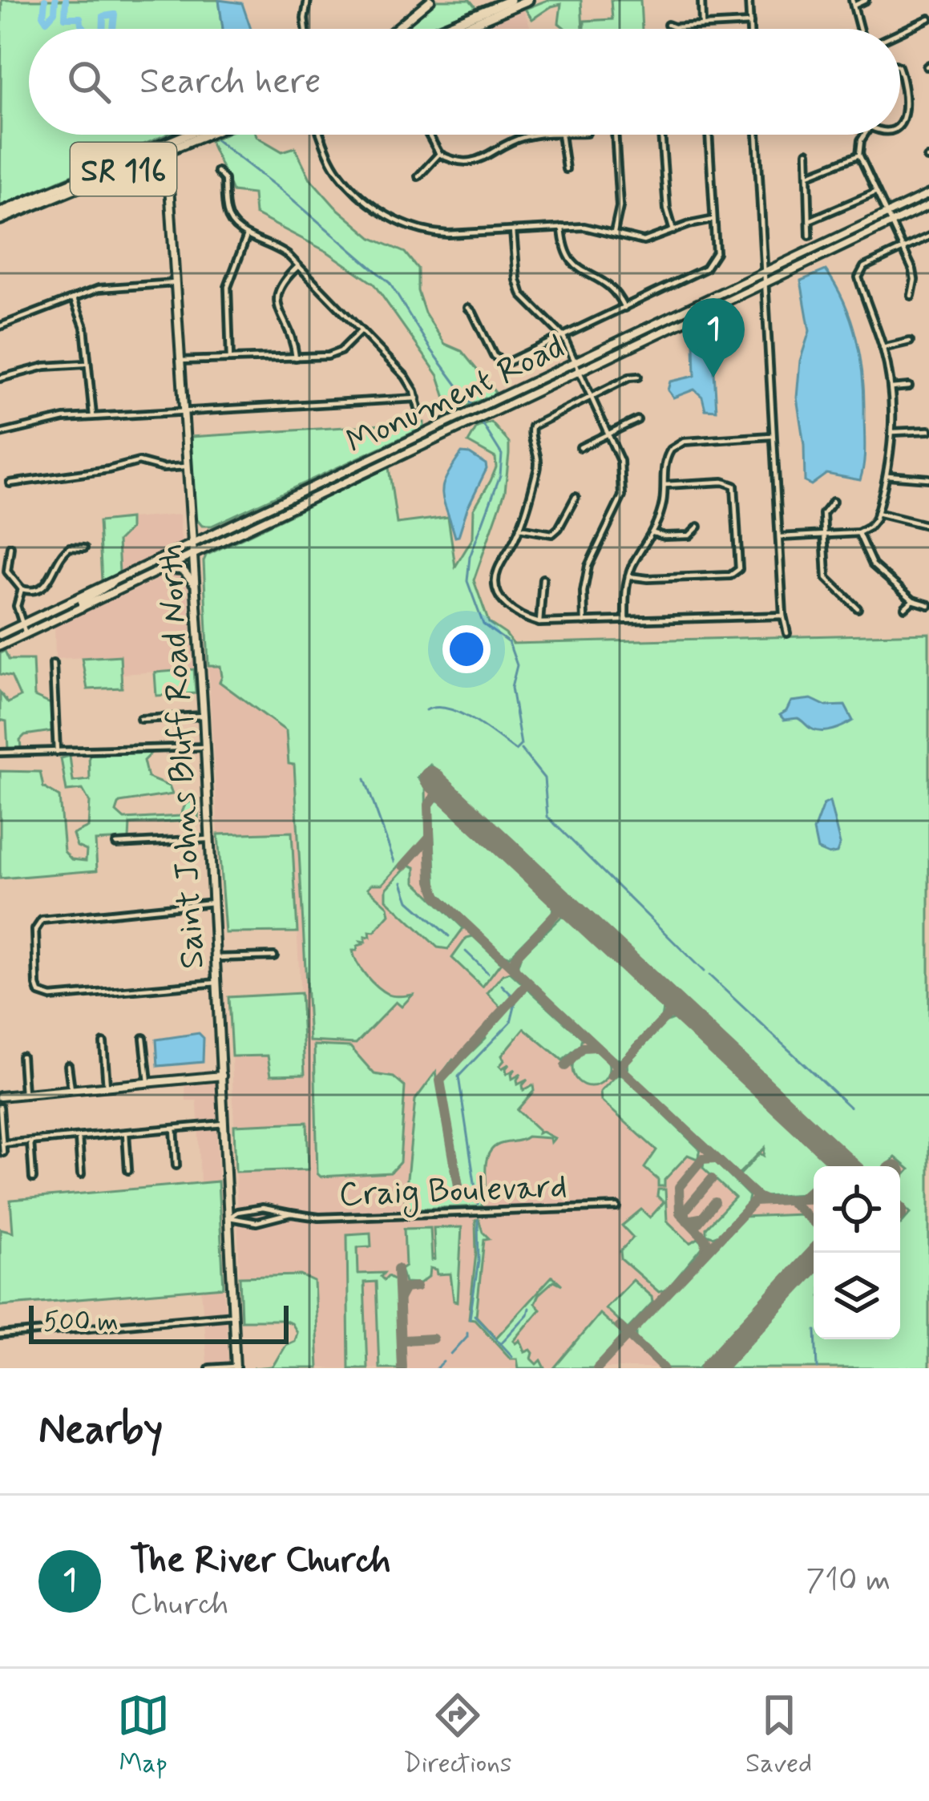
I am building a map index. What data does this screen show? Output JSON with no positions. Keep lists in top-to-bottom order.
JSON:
{
  "streets": {
    "main road": ["SR 116", "Monument Road", "Saint Johns Bluff Road North"],
    "street": ["Craig Boulevard"]
  },
  "crossings": [
    ["SR 116", "Saint Johns Bluff Road North"],
    ["Monument Road", "Saint Johns Bluff Road North"],
    ["Saint Johns Bluff Road North", "Craig Boulevard"]
  ],
  "scale_bar": "500 m",
  "page": {
    "search": "Search here",
    "pins": "1",
    "scale": "500 m",
    "heading": "Nearby",
    "list": [
      {
        "mark": "1",
        "name": "The River Church",
        "note": "Church",
        "value": "710 m"
      }
    ],
    "nav": ["Map", "Directions", "Saved"]
  }
}
